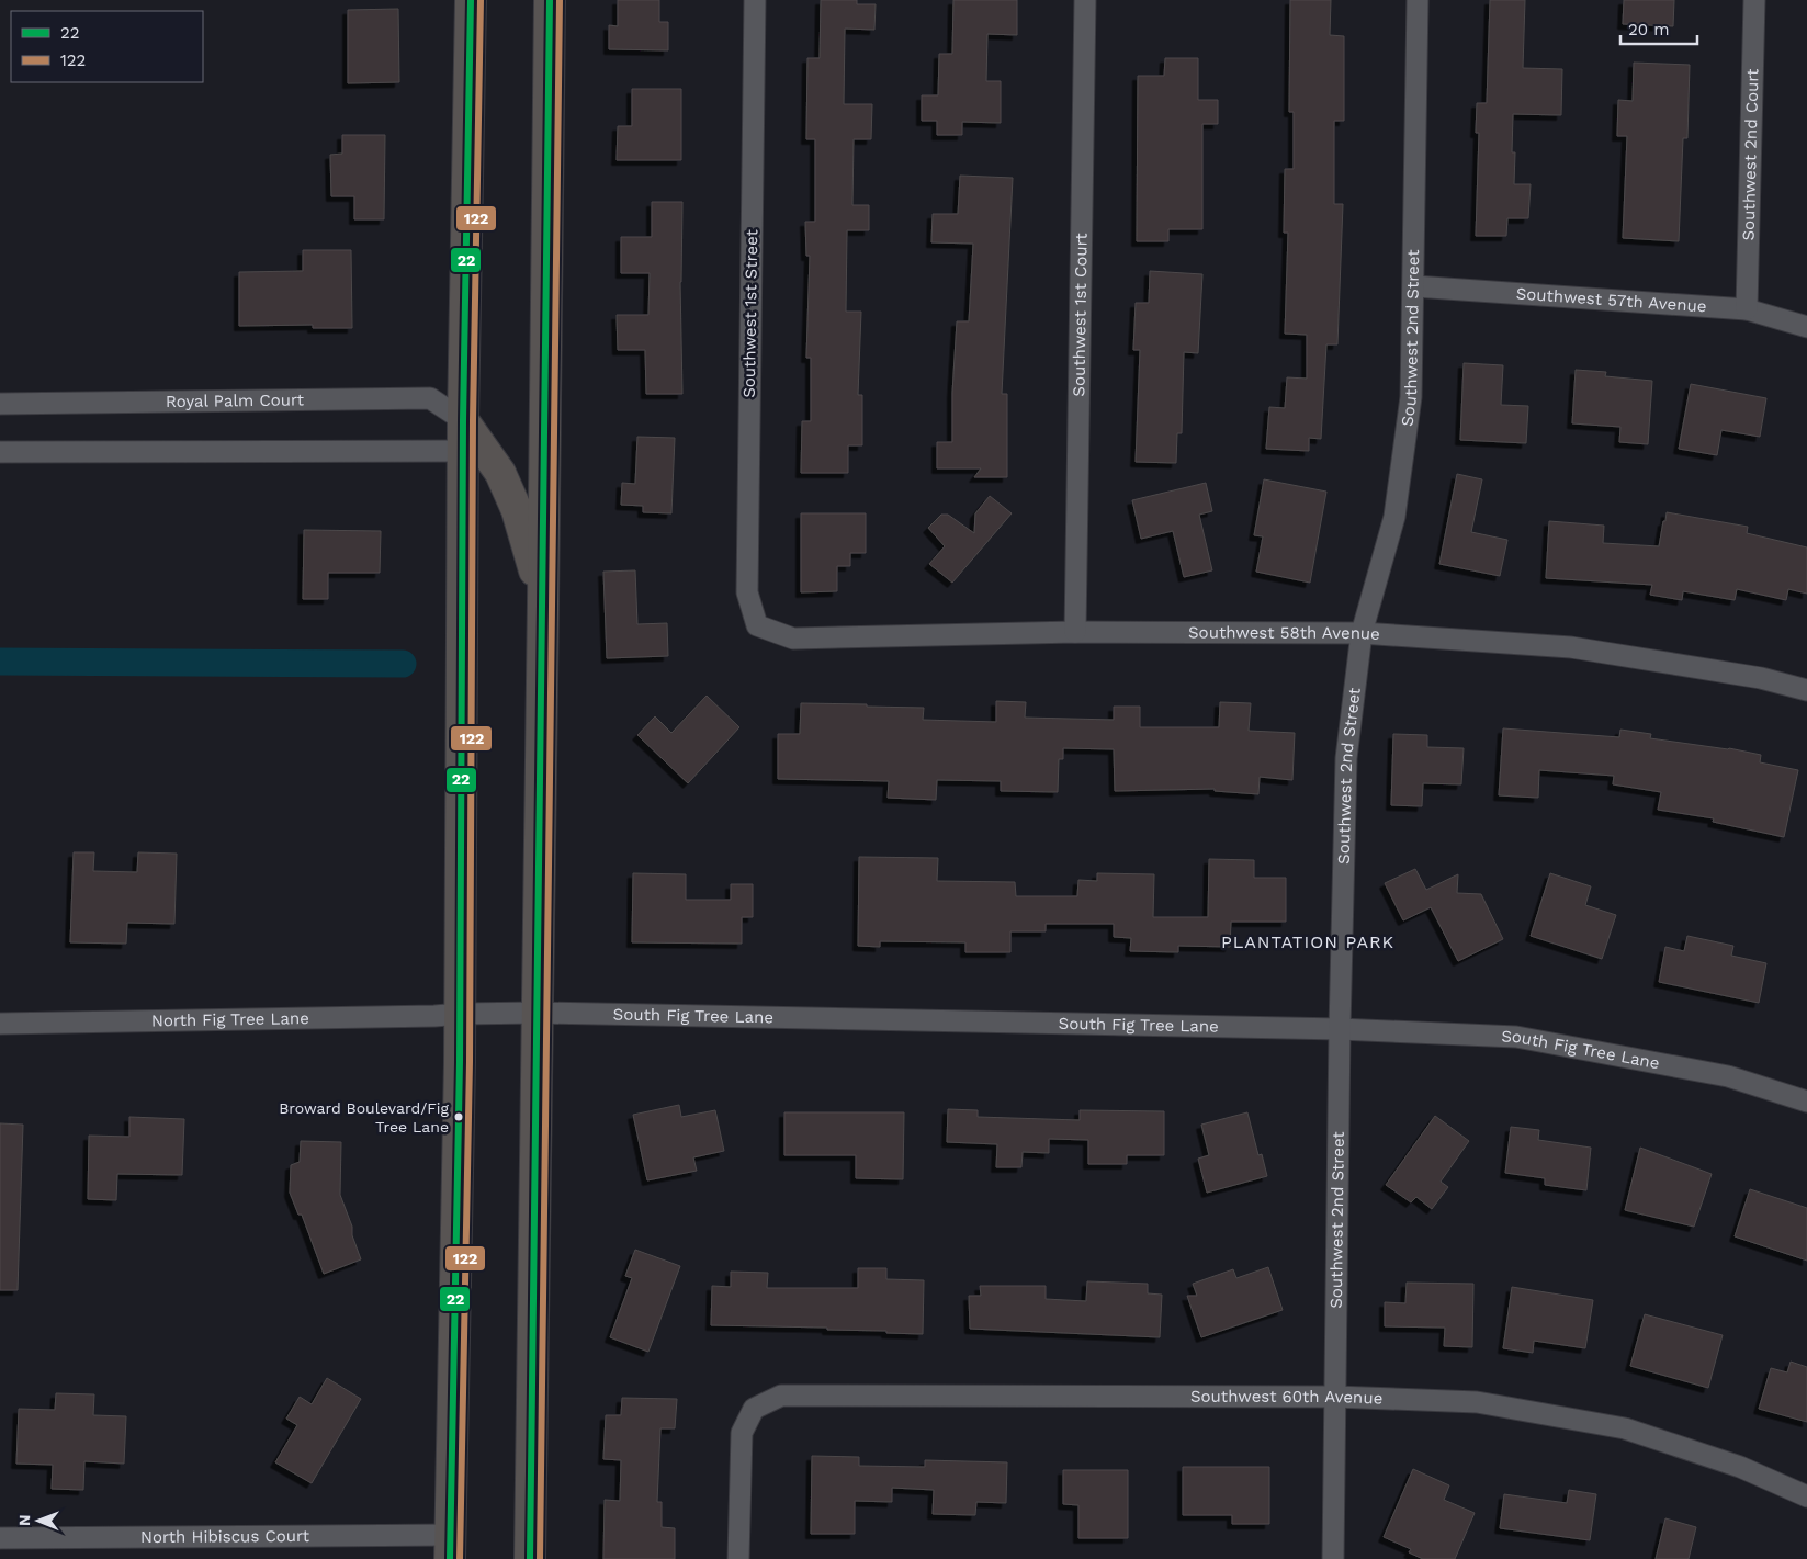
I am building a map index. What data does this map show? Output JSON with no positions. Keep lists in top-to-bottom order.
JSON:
{
  "streets": {
    "street": [
      "Southwest 2nd Court",
      "Southwest 57th Avenue",
      "Southwest 1st Street",
      "Southwest 1st Court",
      "Southwest 2nd Street",
      "Royal Palm Court",
      "Southwest 58th Avenue",
      "South Fig Tree Lane",
      "North Fig Tree Lane",
      "Southwest 60th Avenue",
      "North Hibiscus Court"
    ]
  },
  "crossings": [
    ["Southwest 2nd Court", "Southwest 57th Avenue"],
    ["Southwest 57th Avenue", "Southwest 2nd Street"],
    ["Southwest 1st Street", "Southwest 58th Avenue"],
    ["Southwest 1st Court", "Southwest 58th Avenue"],
    ["Southwest 2nd Street", "Southwest 58th Avenue"],
    ["Southwest 2nd Street", "South Fig Tree Lane"],
    ["Southwest 2nd Street", "Southwest 60th Avenue"],
    ["South Fig Tree Lane", "North Fig Tree Lane"]
  ],
  "districts": ["PLANTATION PARK"],
  "places": ["Broward Boulevard/Fig Tree Lane"],
  "lines": ["transit line 22", "transit line 122"],
  "legend": ["22", "122"],
  "scale_bar": "20 m",
  "north": "left"
}
